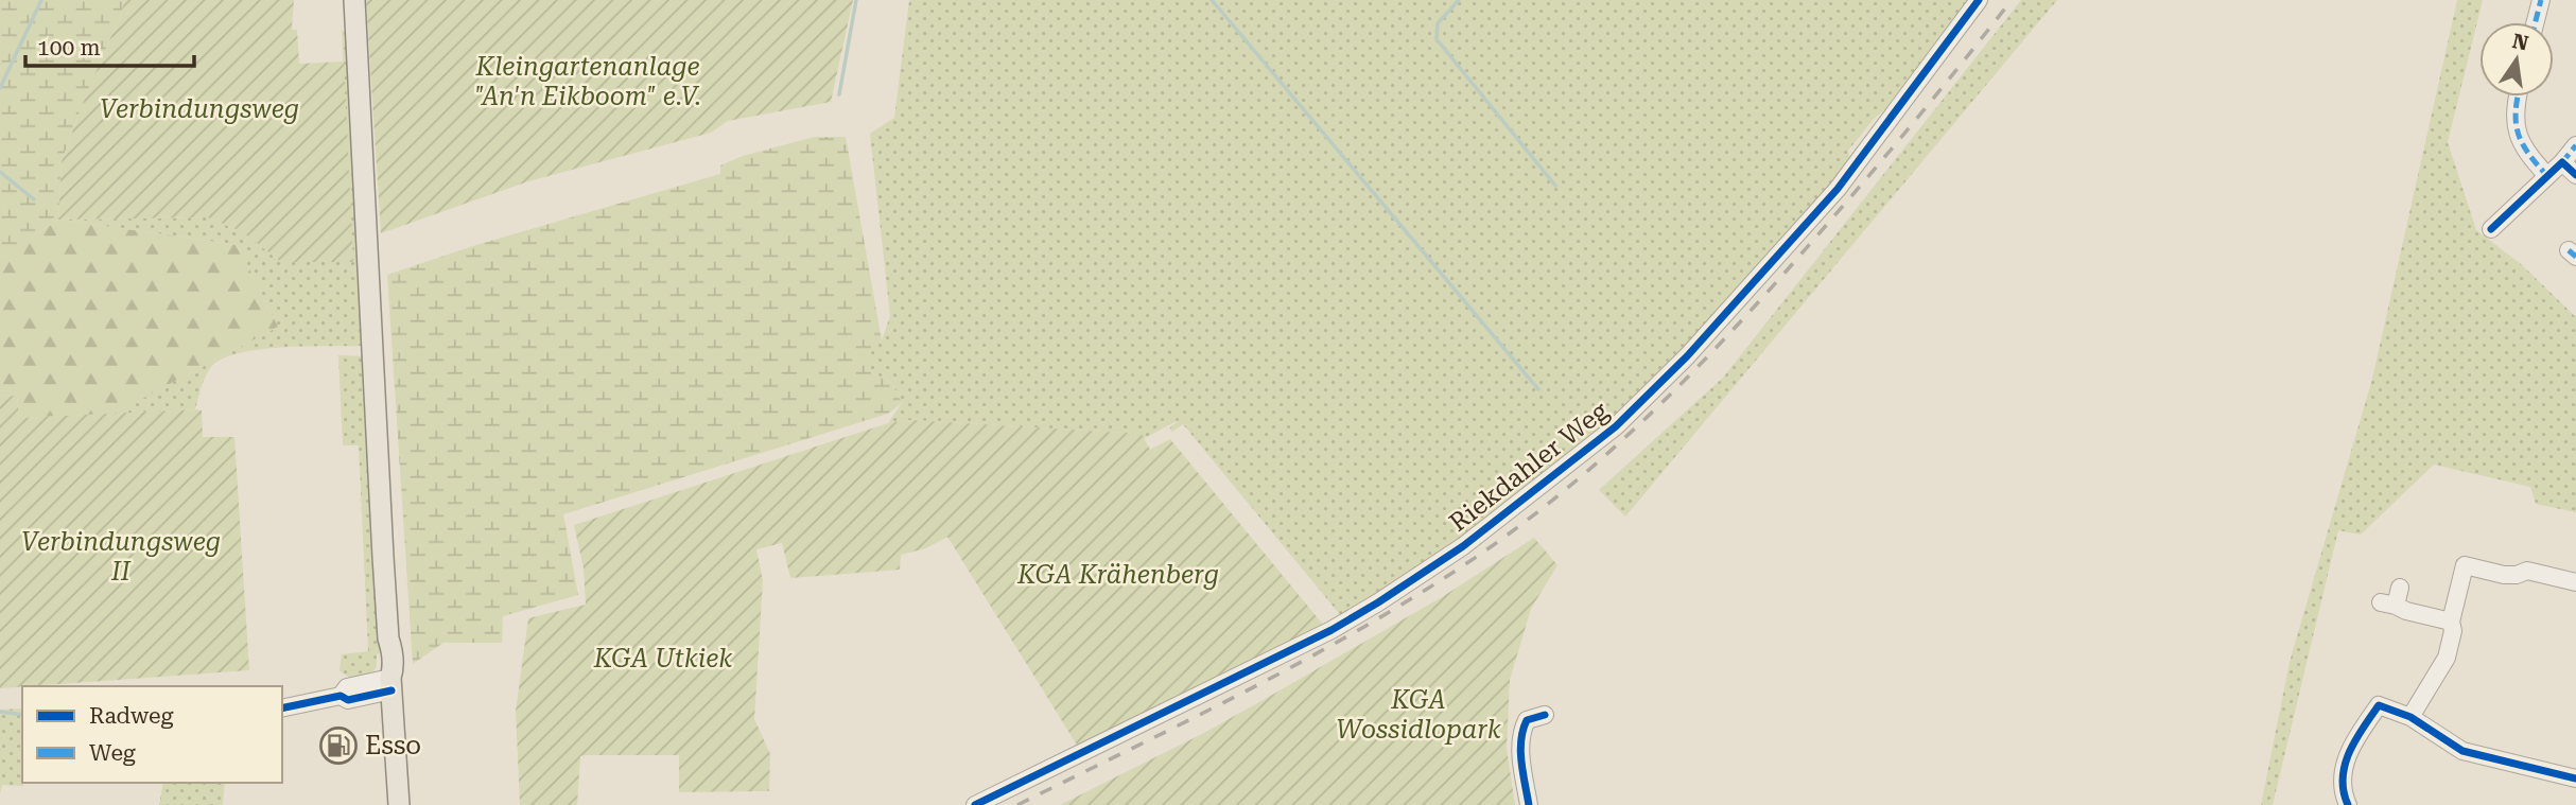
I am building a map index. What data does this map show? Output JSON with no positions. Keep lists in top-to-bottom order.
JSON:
{
  "streets": {
    "street": ["Riekdahler Weg"]
  },
  "parks": [
    "Kleingartenanlage \"An'n Eikboom\" e.V.",
    "Verbindungsweg",
    "Verbindungsweg II",
    "KGA Krähenberg",
    "KGA Utkiek",
    "KGA Wossidlopark"
  ],
  "places": {
    "fuel station": ["Esso"]
  },
  "legend": ["Radweg", "Weg"],
  "scale_bar": "100 m",
  "north": "top"
}
